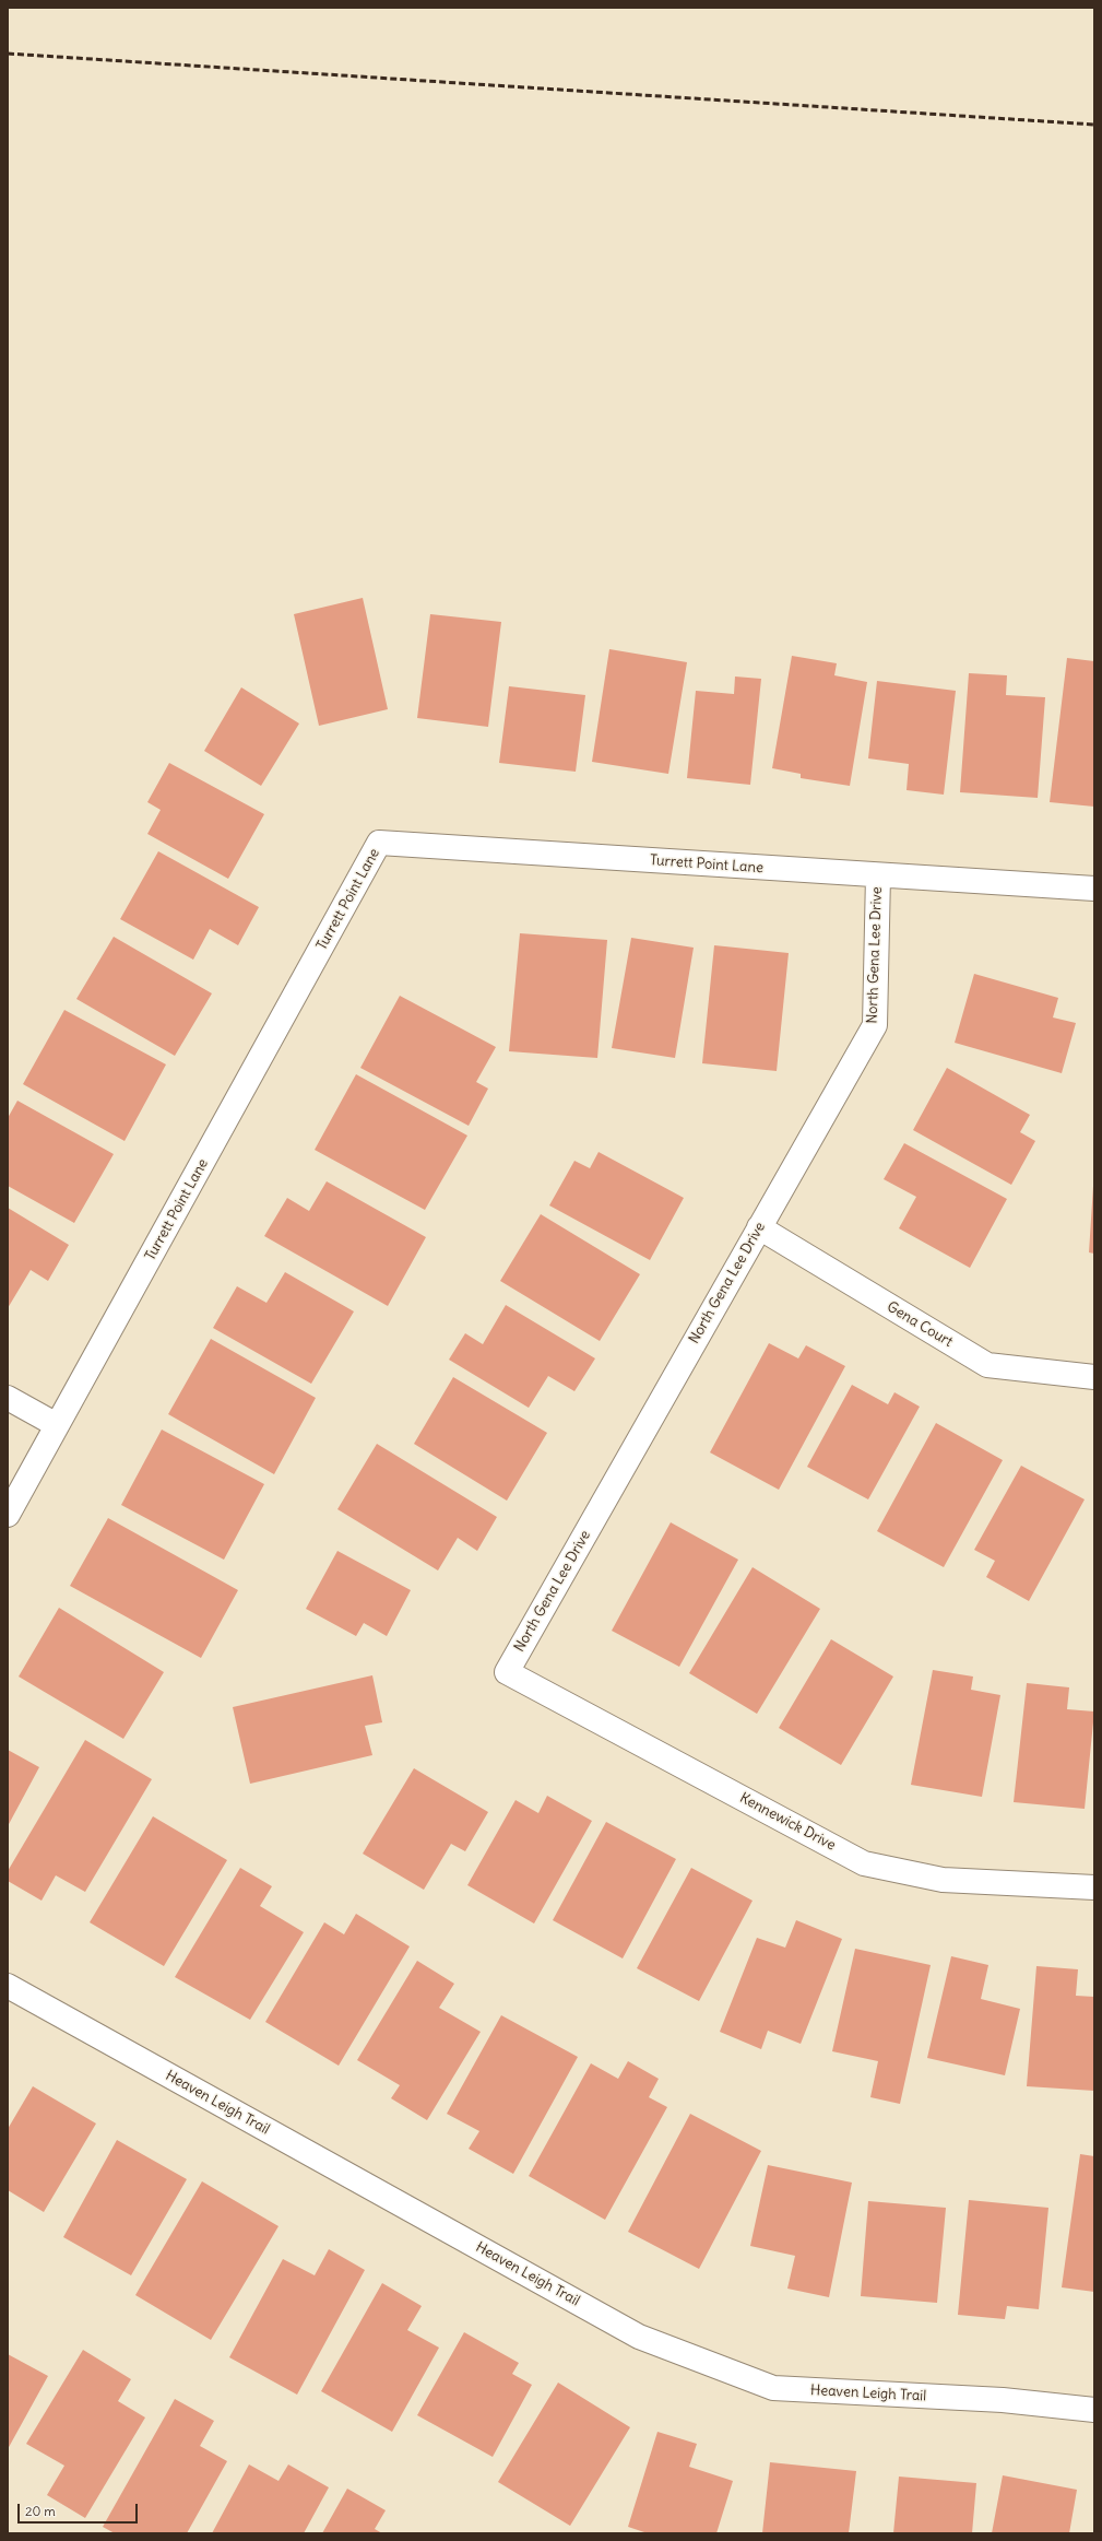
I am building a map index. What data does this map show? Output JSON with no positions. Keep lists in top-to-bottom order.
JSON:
{
  "streets": {
    "street": [
      "Turrett Point Lane",
      "North Gena Lee Drive",
      "Gena Court",
      "Kennewick Drive",
      "Heaven Leigh Trail"
    ]
  },
  "crossings": [
    ["Turrett Point Lane", "North Gena Lee Drive"],
    ["North Gena Lee Drive", "Gena Court"],
    ["North Gena Lee Drive", "Kennewick Drive"]
  ],
  "scale_bar": "20 m"
}
